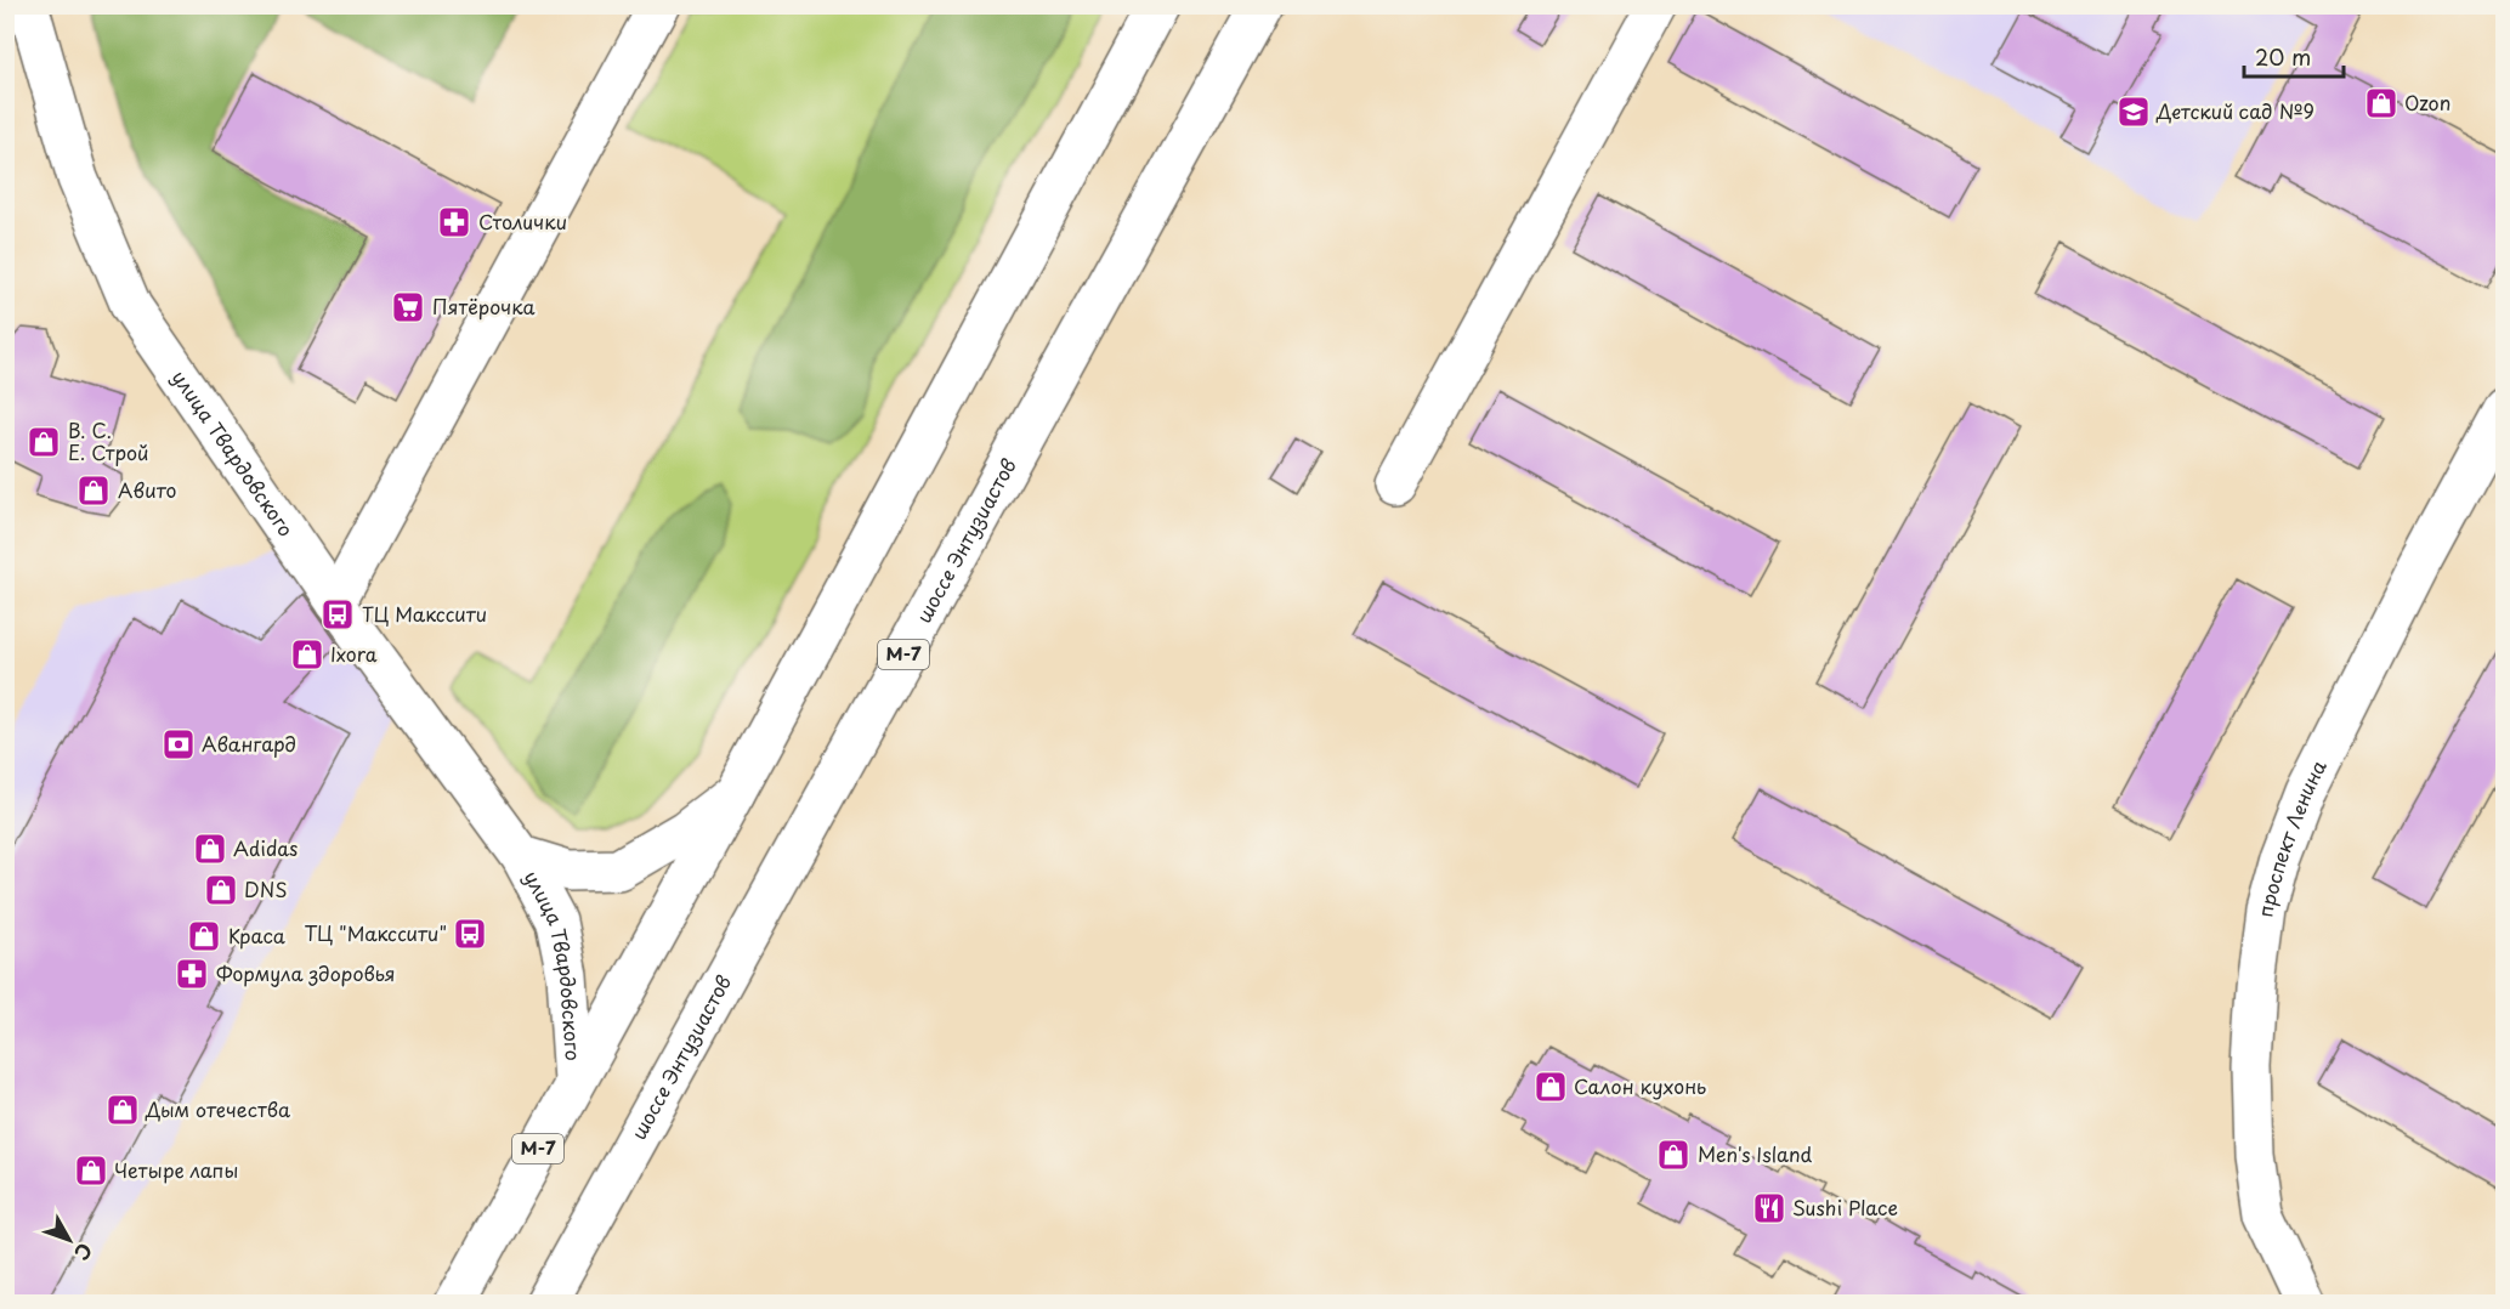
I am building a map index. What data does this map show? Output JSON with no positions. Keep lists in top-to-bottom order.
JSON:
{
  "streets": {
    "main road": [
      "улица Твардовского",
      "шоссе Энтузиастов",
      "М-7",
      "проспект Ленина"
    ]
  },
  "crossings": [
    ["улица Твардовского", "М-7"]
  ],
  "places": {
    "shop": [
      "Ozon",
      "В. С. Е. Строй",
      "Авито",
      "Ixora",
      "Adidas",
      "DNS",
      "Краса",
      "Салон кухонь",
      "Дым отечества",
      "Men's Island",
      "Четыре лапы"
    ],
    "school or university": ["Детский сад №9"],
    "pharmacy": ["Столички", "Формула здоровья"],
    "supermarket": ["Пятёрочка"],
    "bus stop": ["ТЦ Макссити", "ТЦ \"Макссити\""],
    "bank": ["Авангард"],
    "restaurant": ["Sushi Place"]
  },
  "scale_bar": "20 m",
  "north": "bottom right"
}
